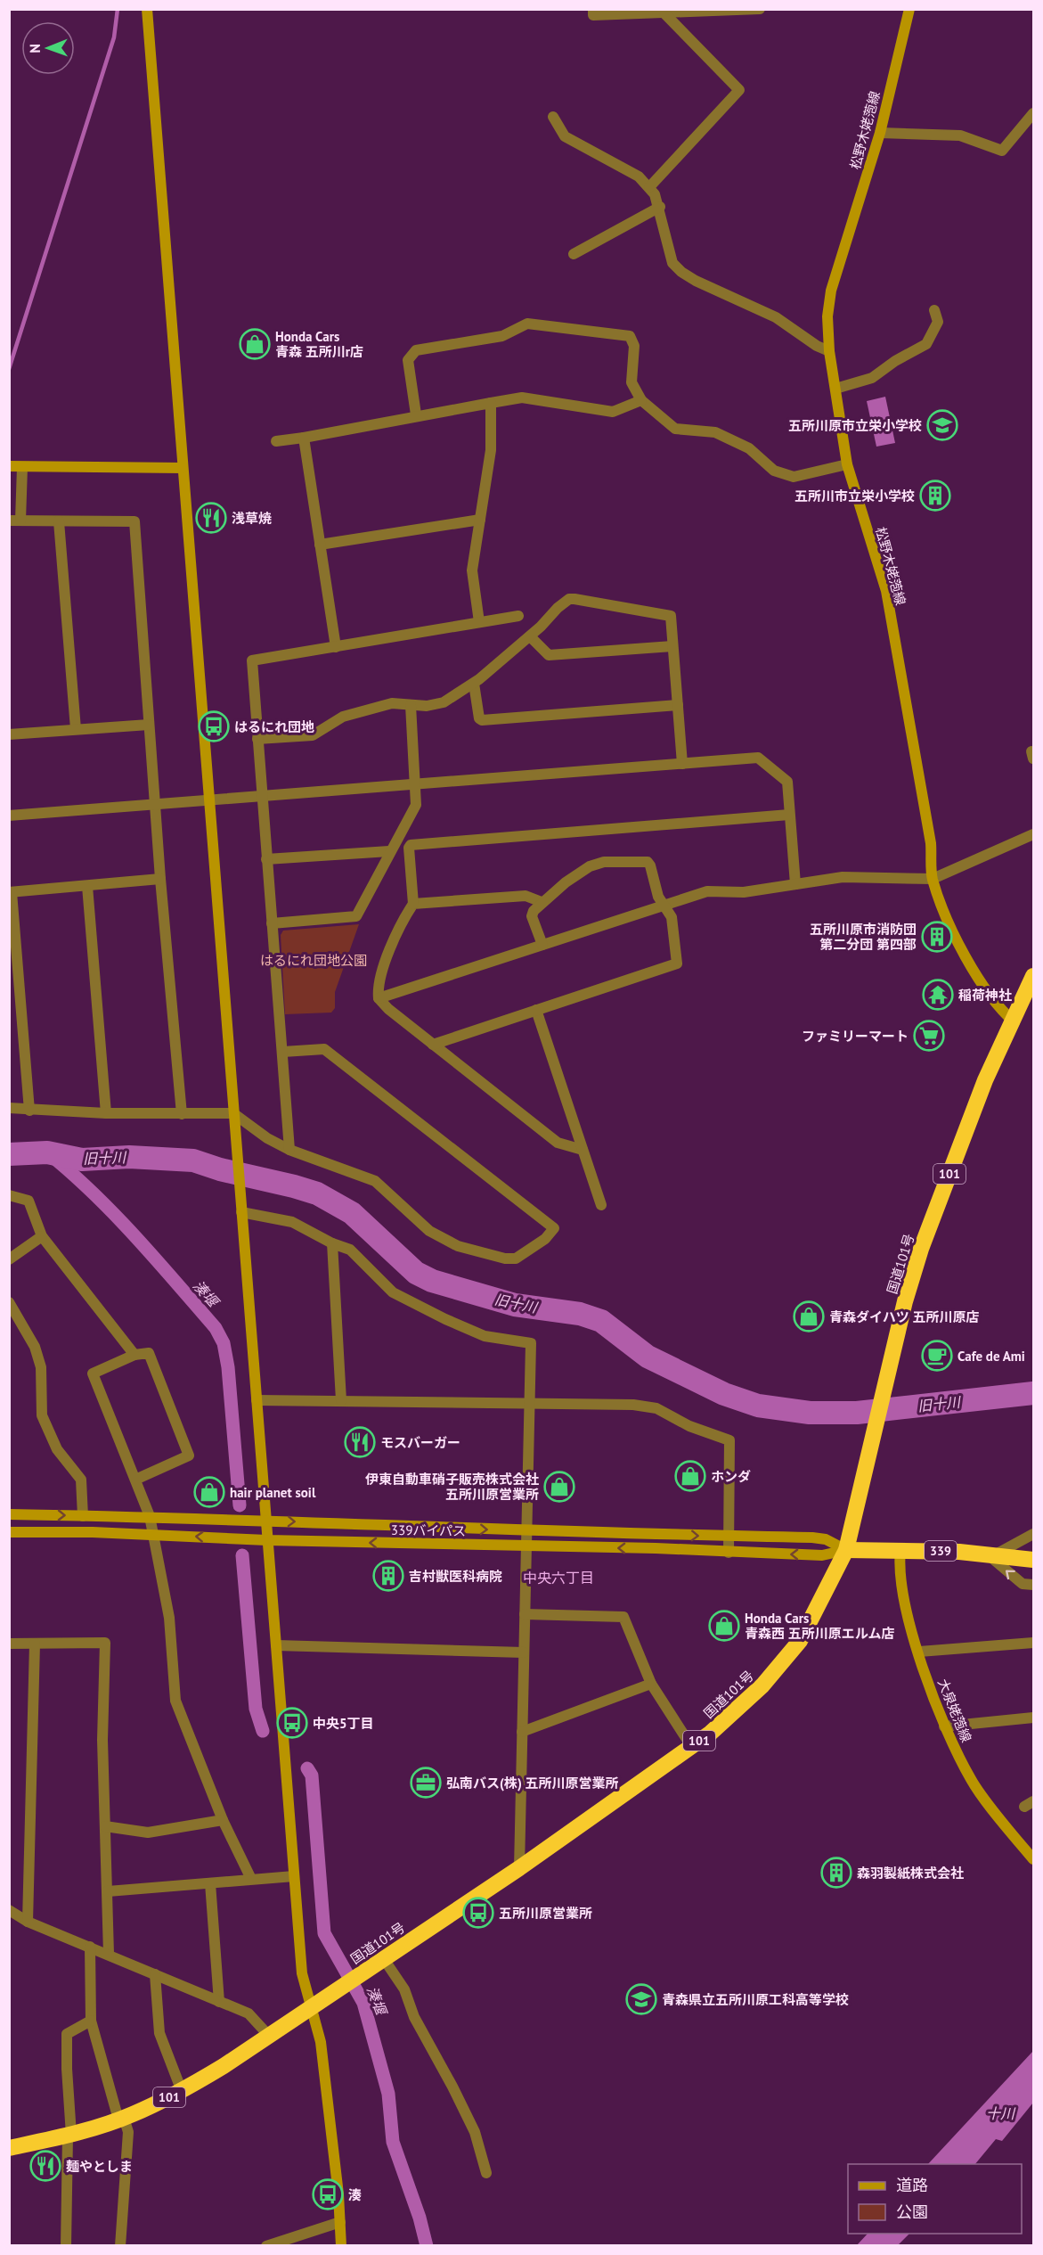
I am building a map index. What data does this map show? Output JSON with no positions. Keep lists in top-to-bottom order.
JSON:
{
  "streets": {
    "highway": ["101", "国道101号", "339"],
    "street": ["松野木姥萢線", "339バイパス", "大泉姥萢線"]
  },
  "crossings": [
    ["松野木姥萢線", "国道101号"],
    ["国道101号", "339バイパス"],
    ["国道101号", "339"],
    ["339バイパス", "339"],
    ["339", "大泉姥萢線"]
  ],
  "districts": ["中央六丁目"],
  "water": ["旧十川", "湊堰", "十川"],
  "parks": ["はるにれ団地公園"],
  "places": {
    "shop": [
      "Honda Cars 青森 五所川r店",
      "青森ダイハツ 五所川原店",
      "ホンダ",
      "伊東自動車硝子販売株式会社 五所川原営業所",
      "hair planet soil",
      "Honda Cars 青森西 五所川原エルム店"
    ],
    "school or university": ["五所川原市立栄小学校", "青森県立五所川原工科高等学校"],
    "building": [
      "五所川市立栄小学校",
      "五所川原市消防団 第二分団 第四部",
      "吉村獣医科病院",
      "森羽製紙株式会社"
    ],
    "restaurant": ["浅草焼", "モスバーガー", "麺やとしま"],
    "bus stop": [
      "はるにれ団地",
      "中央5丁目",
      "五所川原営業所",
      "湊"
    ],
    "temple": ["稲荷神社"],
    "supermarket": ["ファミリーマート"],
    "cafe": ["Cafe de Ami"],
    "office": ["弘南バス(株) 五所川原営業所"]
  },
  "legend": ["道路", "公園"],
  "north": "left"
}
